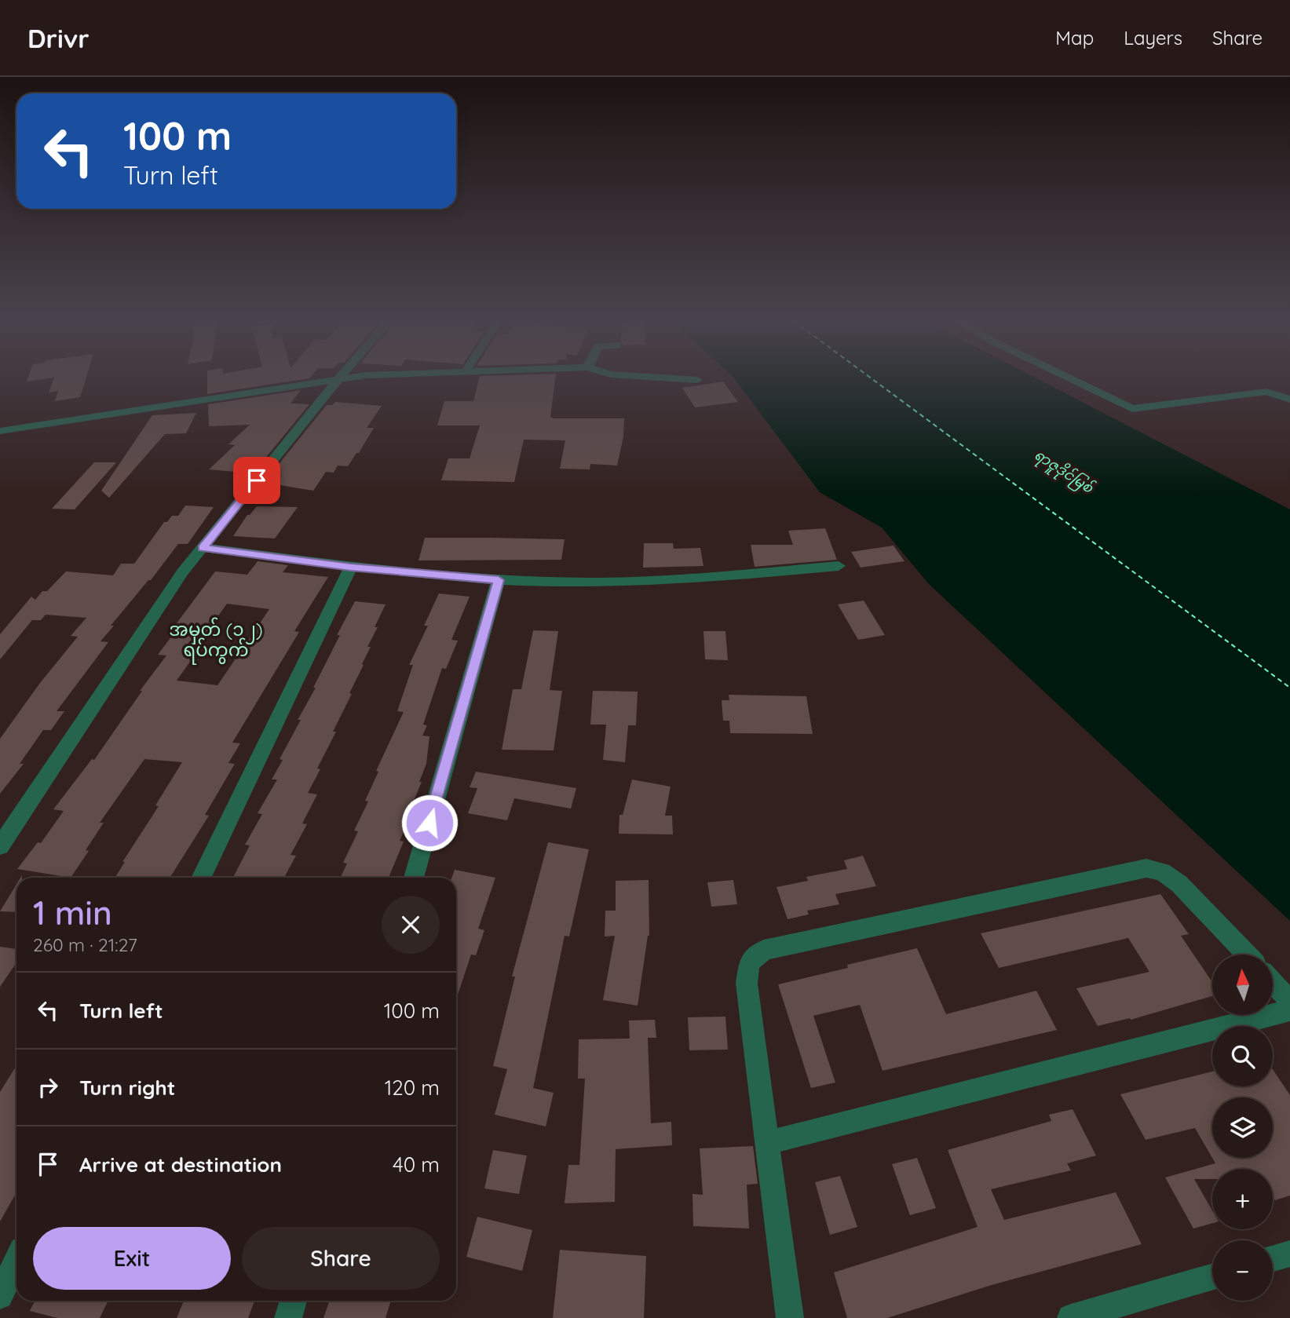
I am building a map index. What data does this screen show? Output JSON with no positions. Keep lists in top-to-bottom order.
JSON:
{
  "districts": ["အမှတ် (၁၂) ရပ်ကွက်"],
  "water": ["ရာဇူဒိုင်မြစ်"],
  "north": "top",
  "page": {
    "header": "Drivr",
    "nav": ["Map", "Layers", "Share"],
    "turn": ["100 m", "Turn left"],
    "heading": ["1 min", "260 m · 21:27"],
    "map_buttons": ["+", "−"],
    "list": [
      {
        "name": "Turn left",
        "value": "100 m"
      },
      {
        "name": "Turn right",
        "value": "120 m"
      },
      {
        "name": "Arrive at destination",
        "value": "40 m"
      }
    ],
    "buttons": ["Exit", "Share"]
  }
}
